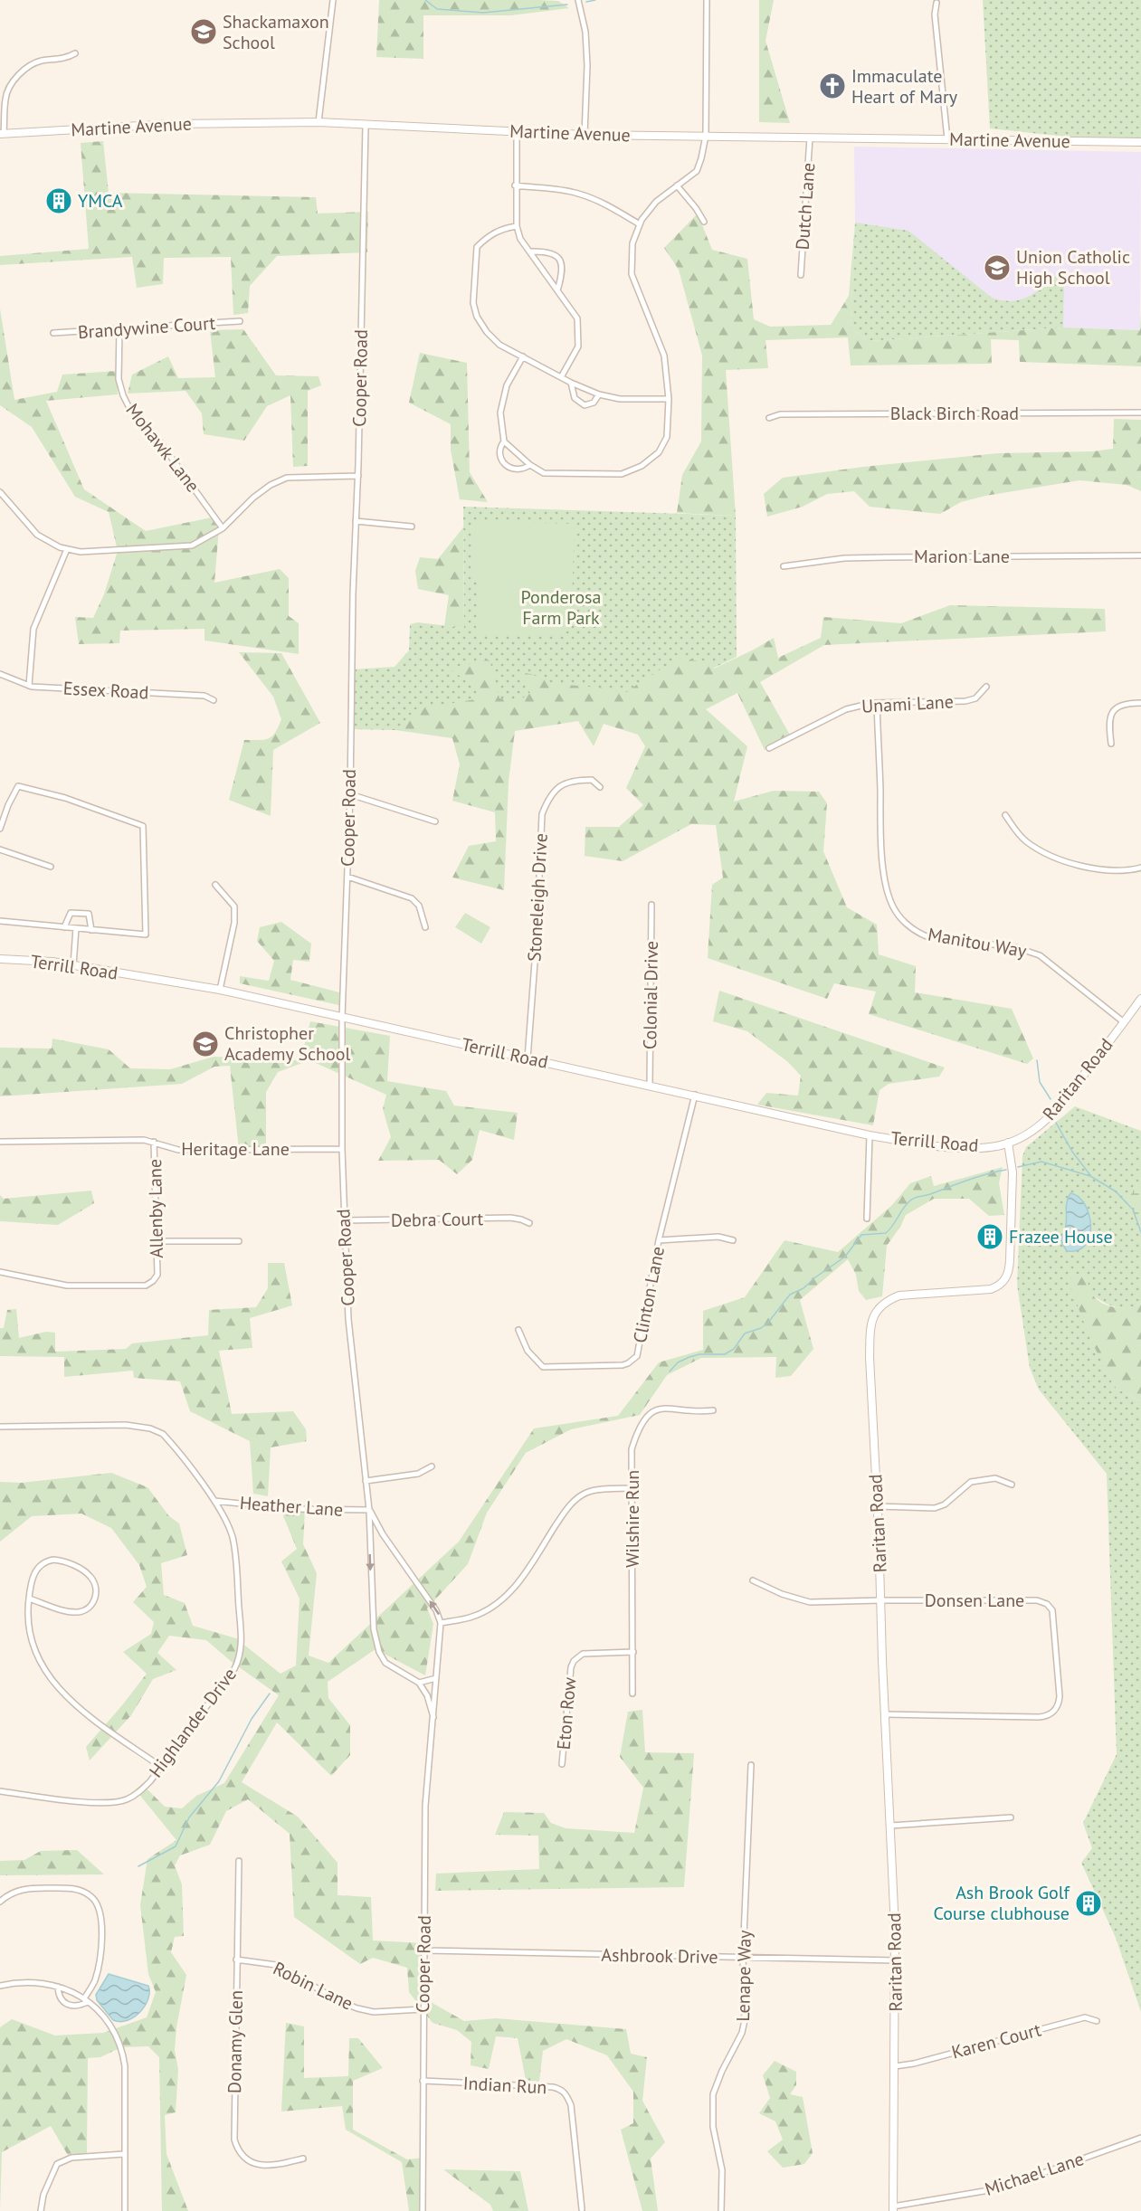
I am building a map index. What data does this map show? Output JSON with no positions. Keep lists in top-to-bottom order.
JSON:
{
  "streets": {
    "street": [
      "Martine Avenue",
      "Dutch Lane",
      "Brandywine Court",
      "Cooper Road",
      "Black Birch Road",
      "Mohawk Lane",
      "Marion Lane",
      "Essex Road",
      "Unami Lane",
      "Stoneleigh Drive",
      "Manitou Way",
      "Terrill Road",
      "Colonial Drive",
      "Raritan Road",
      "Heritage Lane",
      "Allenby Lane",
      "Debra Court",
      "Clinton Lane",
      "Heather Lane",
      "Wilshire Run",
      "Donsen Lane",
      "Eton Row",
      "Highlander Drive",
      "Ashbrook Drive",
      "Lenape Way",
      "Robin Lane",
      "Karen Court",
      "Donamy Glen",
      "Indian Run",
      "Michael Lane"
    ]
  },
  "crossings": [
    ["Martine Avenue", "Dutch Lane"],
    ["Martine Avenue", "Cooper Road"],
    ["Brandywine Court", "Mohawk Lane"],
    ["Cooper Road", "Terrill Road"],
    ["Cooper Road", "Heritage Lane"],
    ["Cooper Road", "Debra Court"],
    ["Cooper Road", "Heather Lane"],
    ["Cooper Road", "Ashbrook Drive"],
    ["Cooper Road", "Robin Lane"],
    ["Cooper Road", "Indian Run"],
    ["Unami Lane", "Manitou Way"],
    ["Stoneleigh Drive", "Terrill Road"],
    ["Manitou Way", "Raritan Road"],
    ["Terrill Road", "Colonial Drive"],
    ["Terrill Road", "Raritan Road"],
    ["Terrill Road", "Clinton Lane"],
    ["Raritan Road", "Donsen Lane"],
    ["Raritan Road", "Ashbrook Drive"],
    ["Raritan Road", "Karen Court"],
    ["Raritan Road", "Michael Lane"],
    ["Heritage Lane", "Allenby Lane"],
    ["Heather Lane", "Highlander Drive"],
    ["Wilshire Run", "Eton Row"],
    ["Ashbrook Drive", "Lenape Way"],
    ["Robin Lane", "Donamy Glen"]
  ],
  "parks": ["Ponderosa Farm Park"],
  "places": {
    "school or university": ["Shackamaxon School", "Union Catholic High School", "Christopher Academy School"],
    "church": ["Immaculate Heart of Mary"],
    "building": ["YMCA", "Frazee House", "Ash Brook Golf Course clubhouse"]
  }
}
